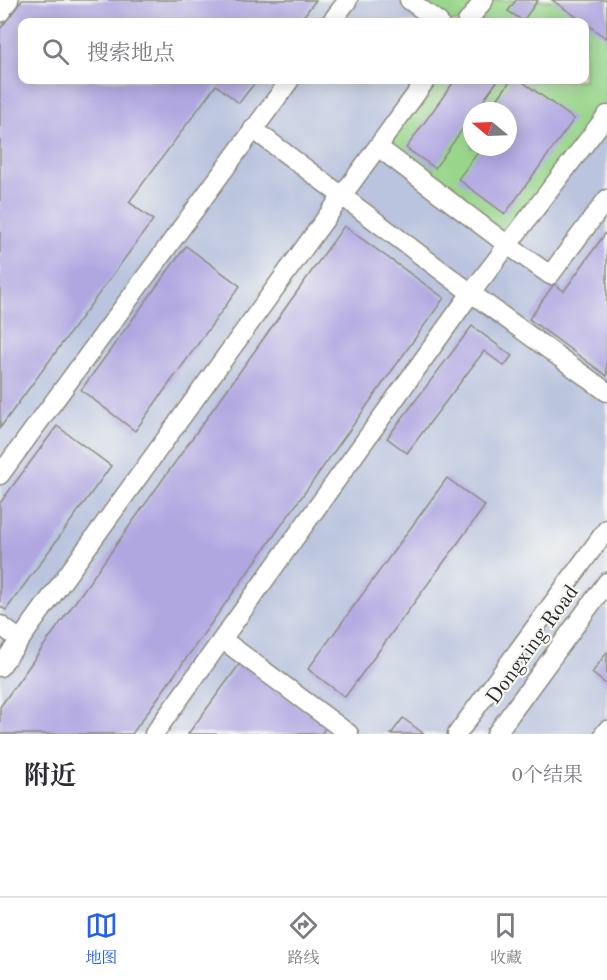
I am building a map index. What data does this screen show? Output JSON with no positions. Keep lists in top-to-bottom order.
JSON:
{
  "streets": {
    "street": ["Dongxing Road"]
  },
  "north": "left",
  "page": {
    "search": "搜索地点",
    "heading": ["附近", "0个结果"],
    "nav": ["地图", "路线", "收藏"]
  }
}
